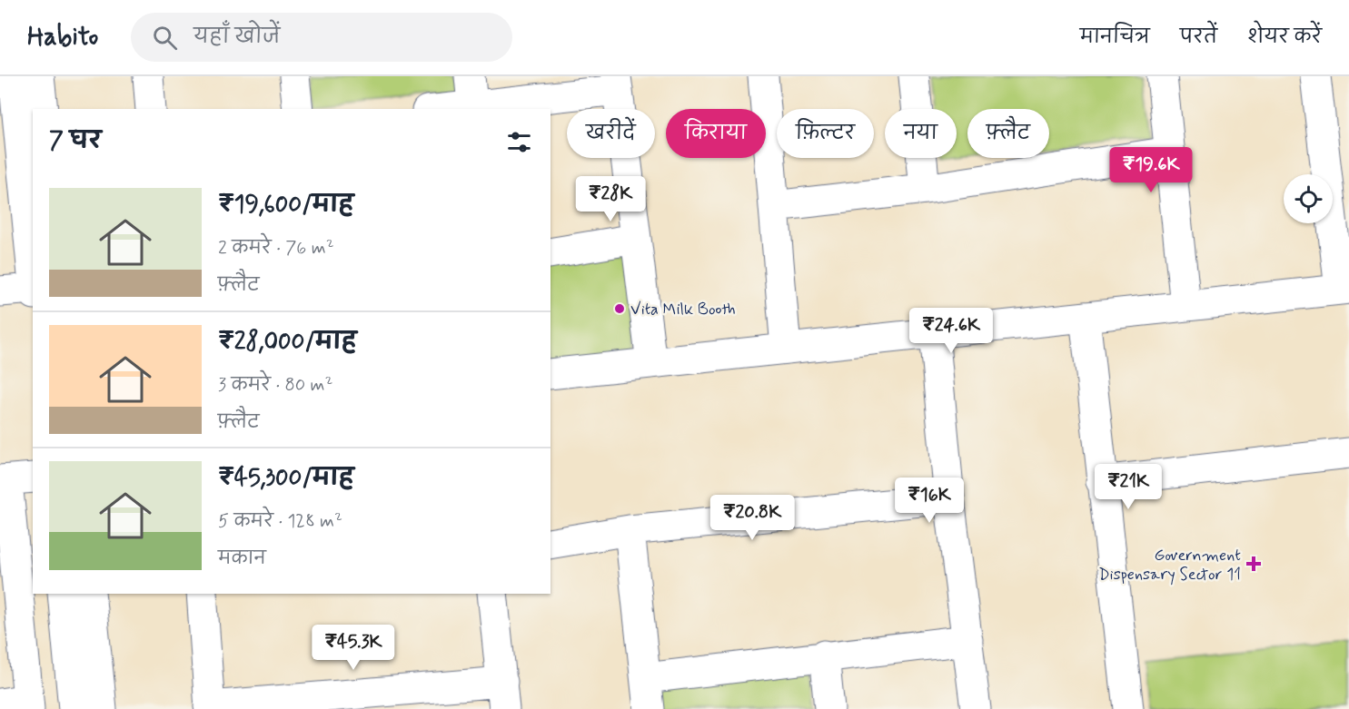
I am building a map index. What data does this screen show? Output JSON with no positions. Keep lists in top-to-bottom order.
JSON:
{
  "places": {
    "other": ["Vita Milk Booth"],
    "health": ["Government Dispensary Sector 11"]
  },
  "page": {
    "header": "Habito",
    "search": "यहाँ खोजें",
    "nav": ["मानचित्र", "परतें", "शेयर करें"],
    "chip": [
      "खरीदें",
      "किराया",
      "फ़िल्टर",
      "नया",
      "फ़्लैट"
    ],
    "heading": "7 घर",
    "price": [
      "₹19.6K",
      "₹28K",
      "₹24.6K",
      "₹21K",
      "₹16K",
      "₹20.8K",
      "₹45.3K"
    ],
    "list": [
      {
        "name": "₹19,600/माह",
        "note": "2 कमरे · 76 m² · फ़्लैट"
      },
      {
        "name": "₹28,000/माह",
        "note": "3 कमरे · 80 m² · फ़्लैट"
      },
      {
        "name": "₹45,300/माह",
        "note": "5 कमरे · 128 m² · मकान"
      }
    ]
  }
}
